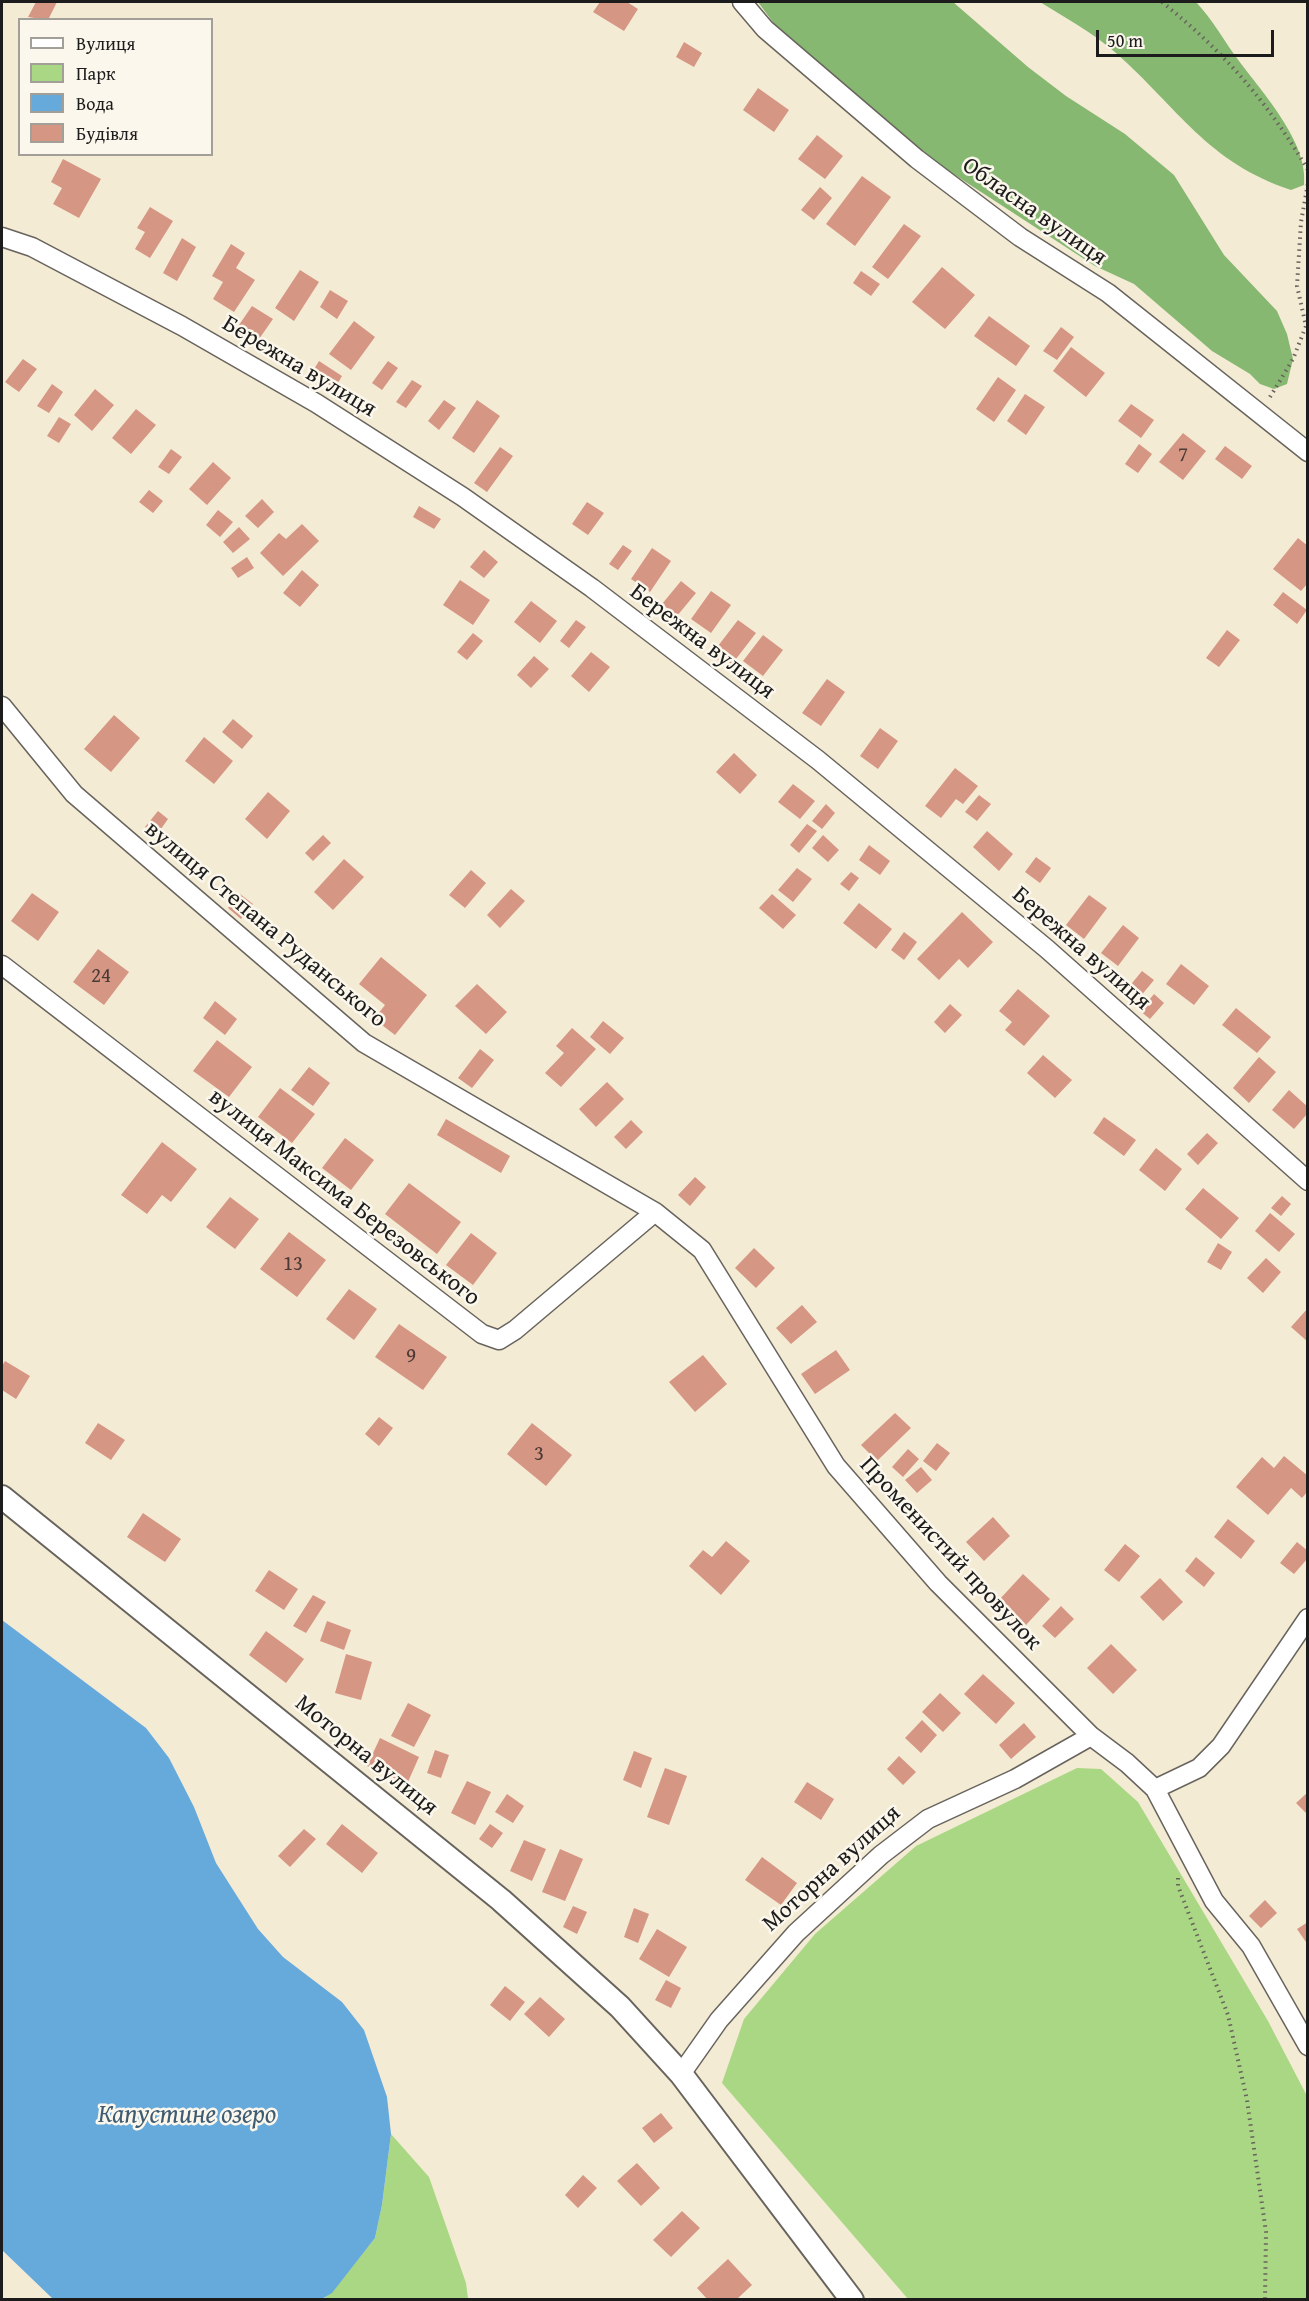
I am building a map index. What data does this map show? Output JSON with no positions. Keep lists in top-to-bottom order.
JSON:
{
  "streets": {
    "street": [
      "Обласна вулиця",
      "Бережна вулиця",
      "вулиця Степана Руданського",
      "вулиця Максима Березовського",
      "Променистий провулок",
      "Моторна вулиця"
    ]
  },
  "crossings": [
    ["вулиця Степана Руданського", "вулиця Максима Березовського"],
    ["вулиця Степана Руданського", "Променистий провулок"],
    ["вулиця Максима Березовського", "Променистий провулок"],
    ["Променистий провулок", "Моторна вулиця"]
  ],
  "water": ["Капустине озеро"],
  "house_numbers": [
    "7",
    "24",
    "13",
    "9",
    "3"
  ],
  "legend": [
    "Вулиця",
    "Парк",
    "Вода",
    "Будівля"
  ],
  "scale_bar": "50 m"
}
